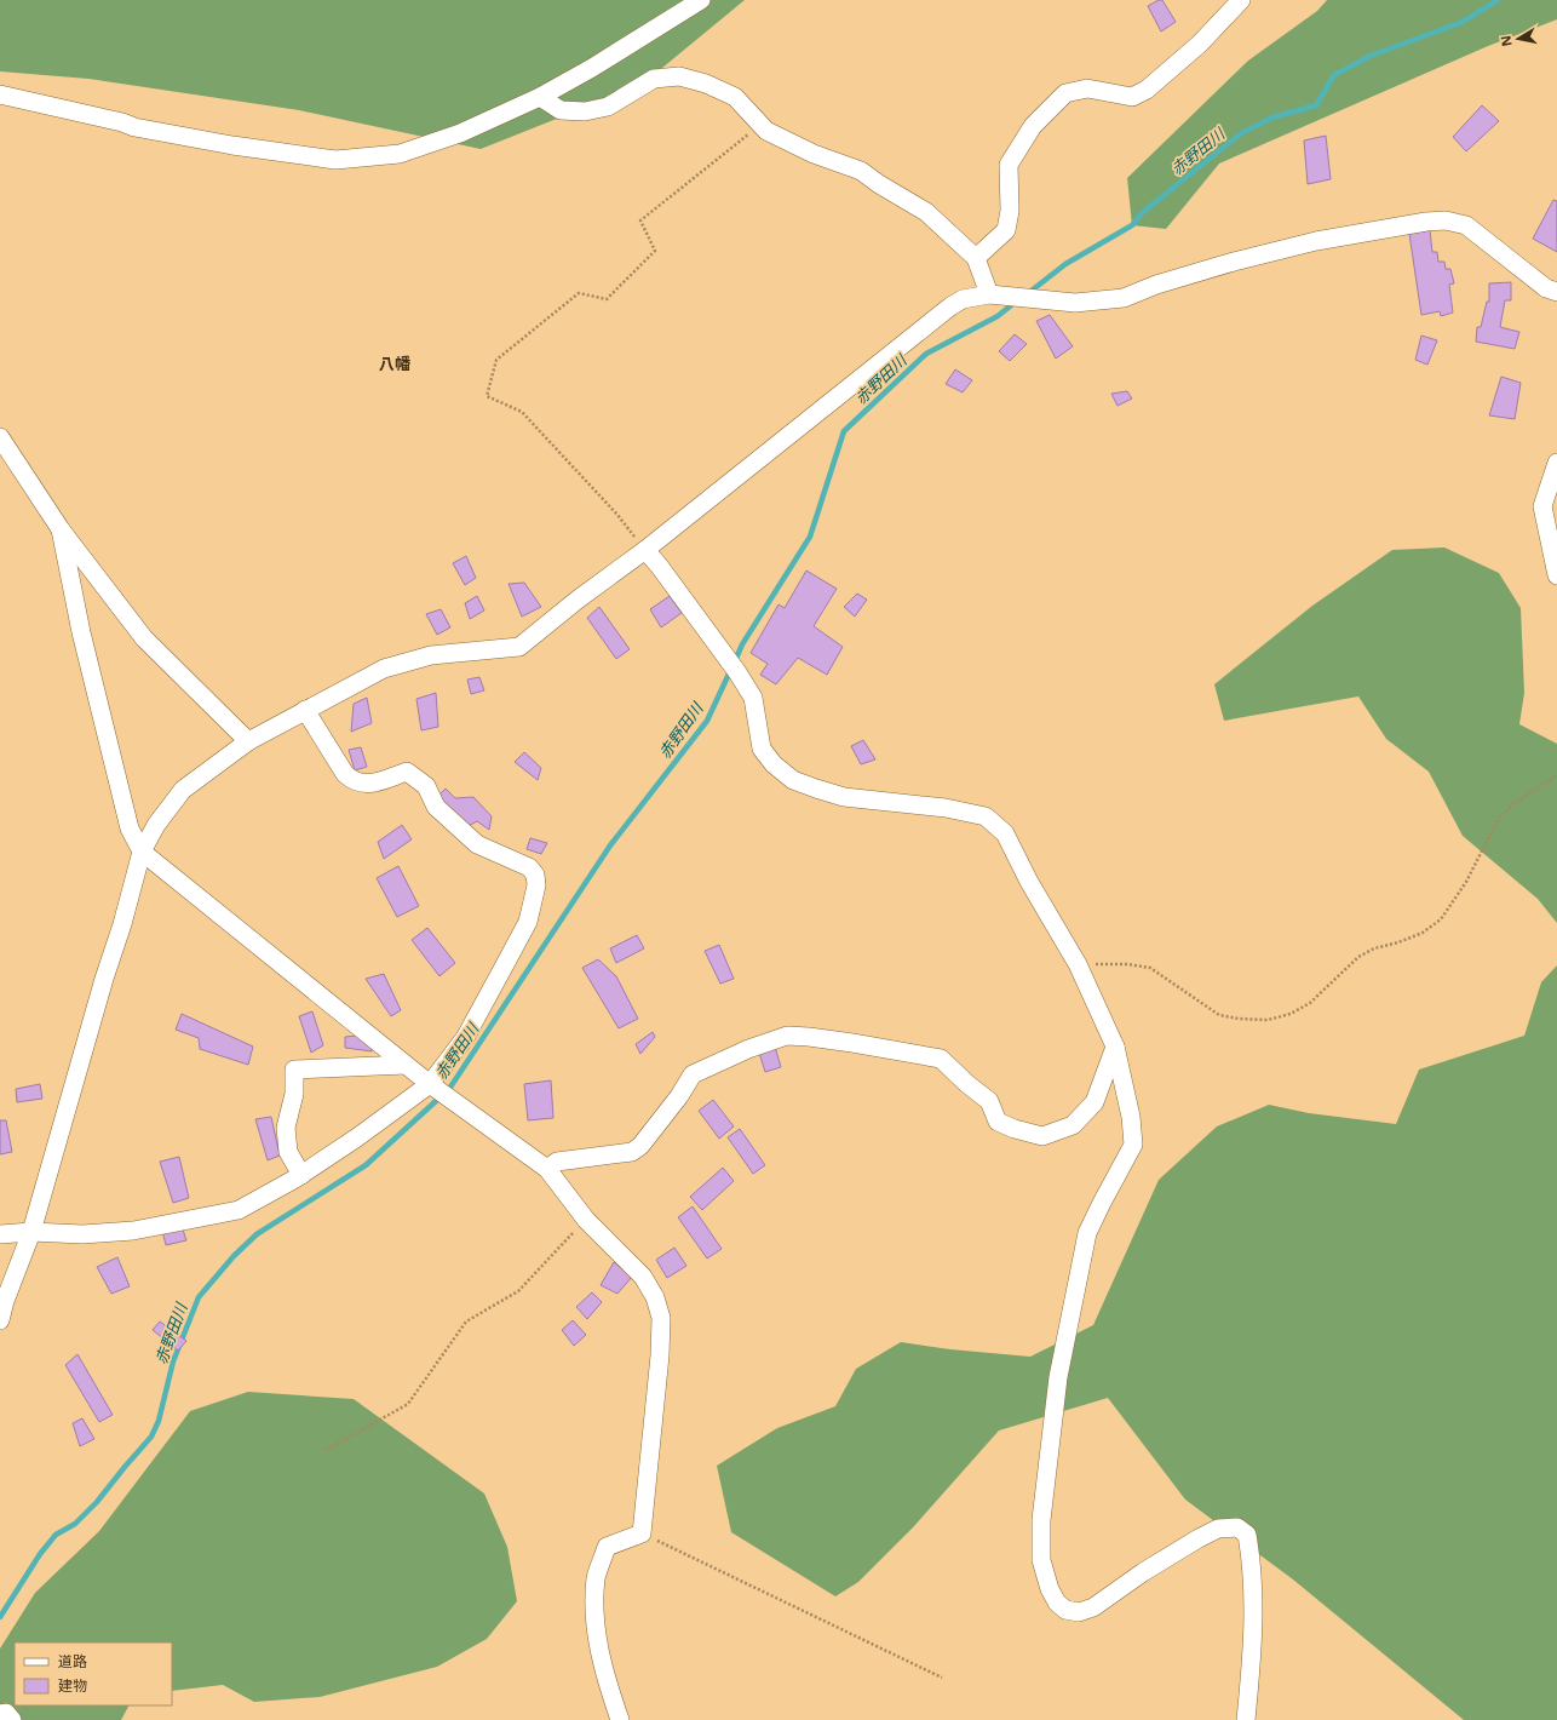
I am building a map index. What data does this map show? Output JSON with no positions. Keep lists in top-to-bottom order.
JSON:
{
  "districts": ["八幡"],
  "water": ["赤野田川"],
  "legend": ["道路", "建物"],
  "north": "left"
}
